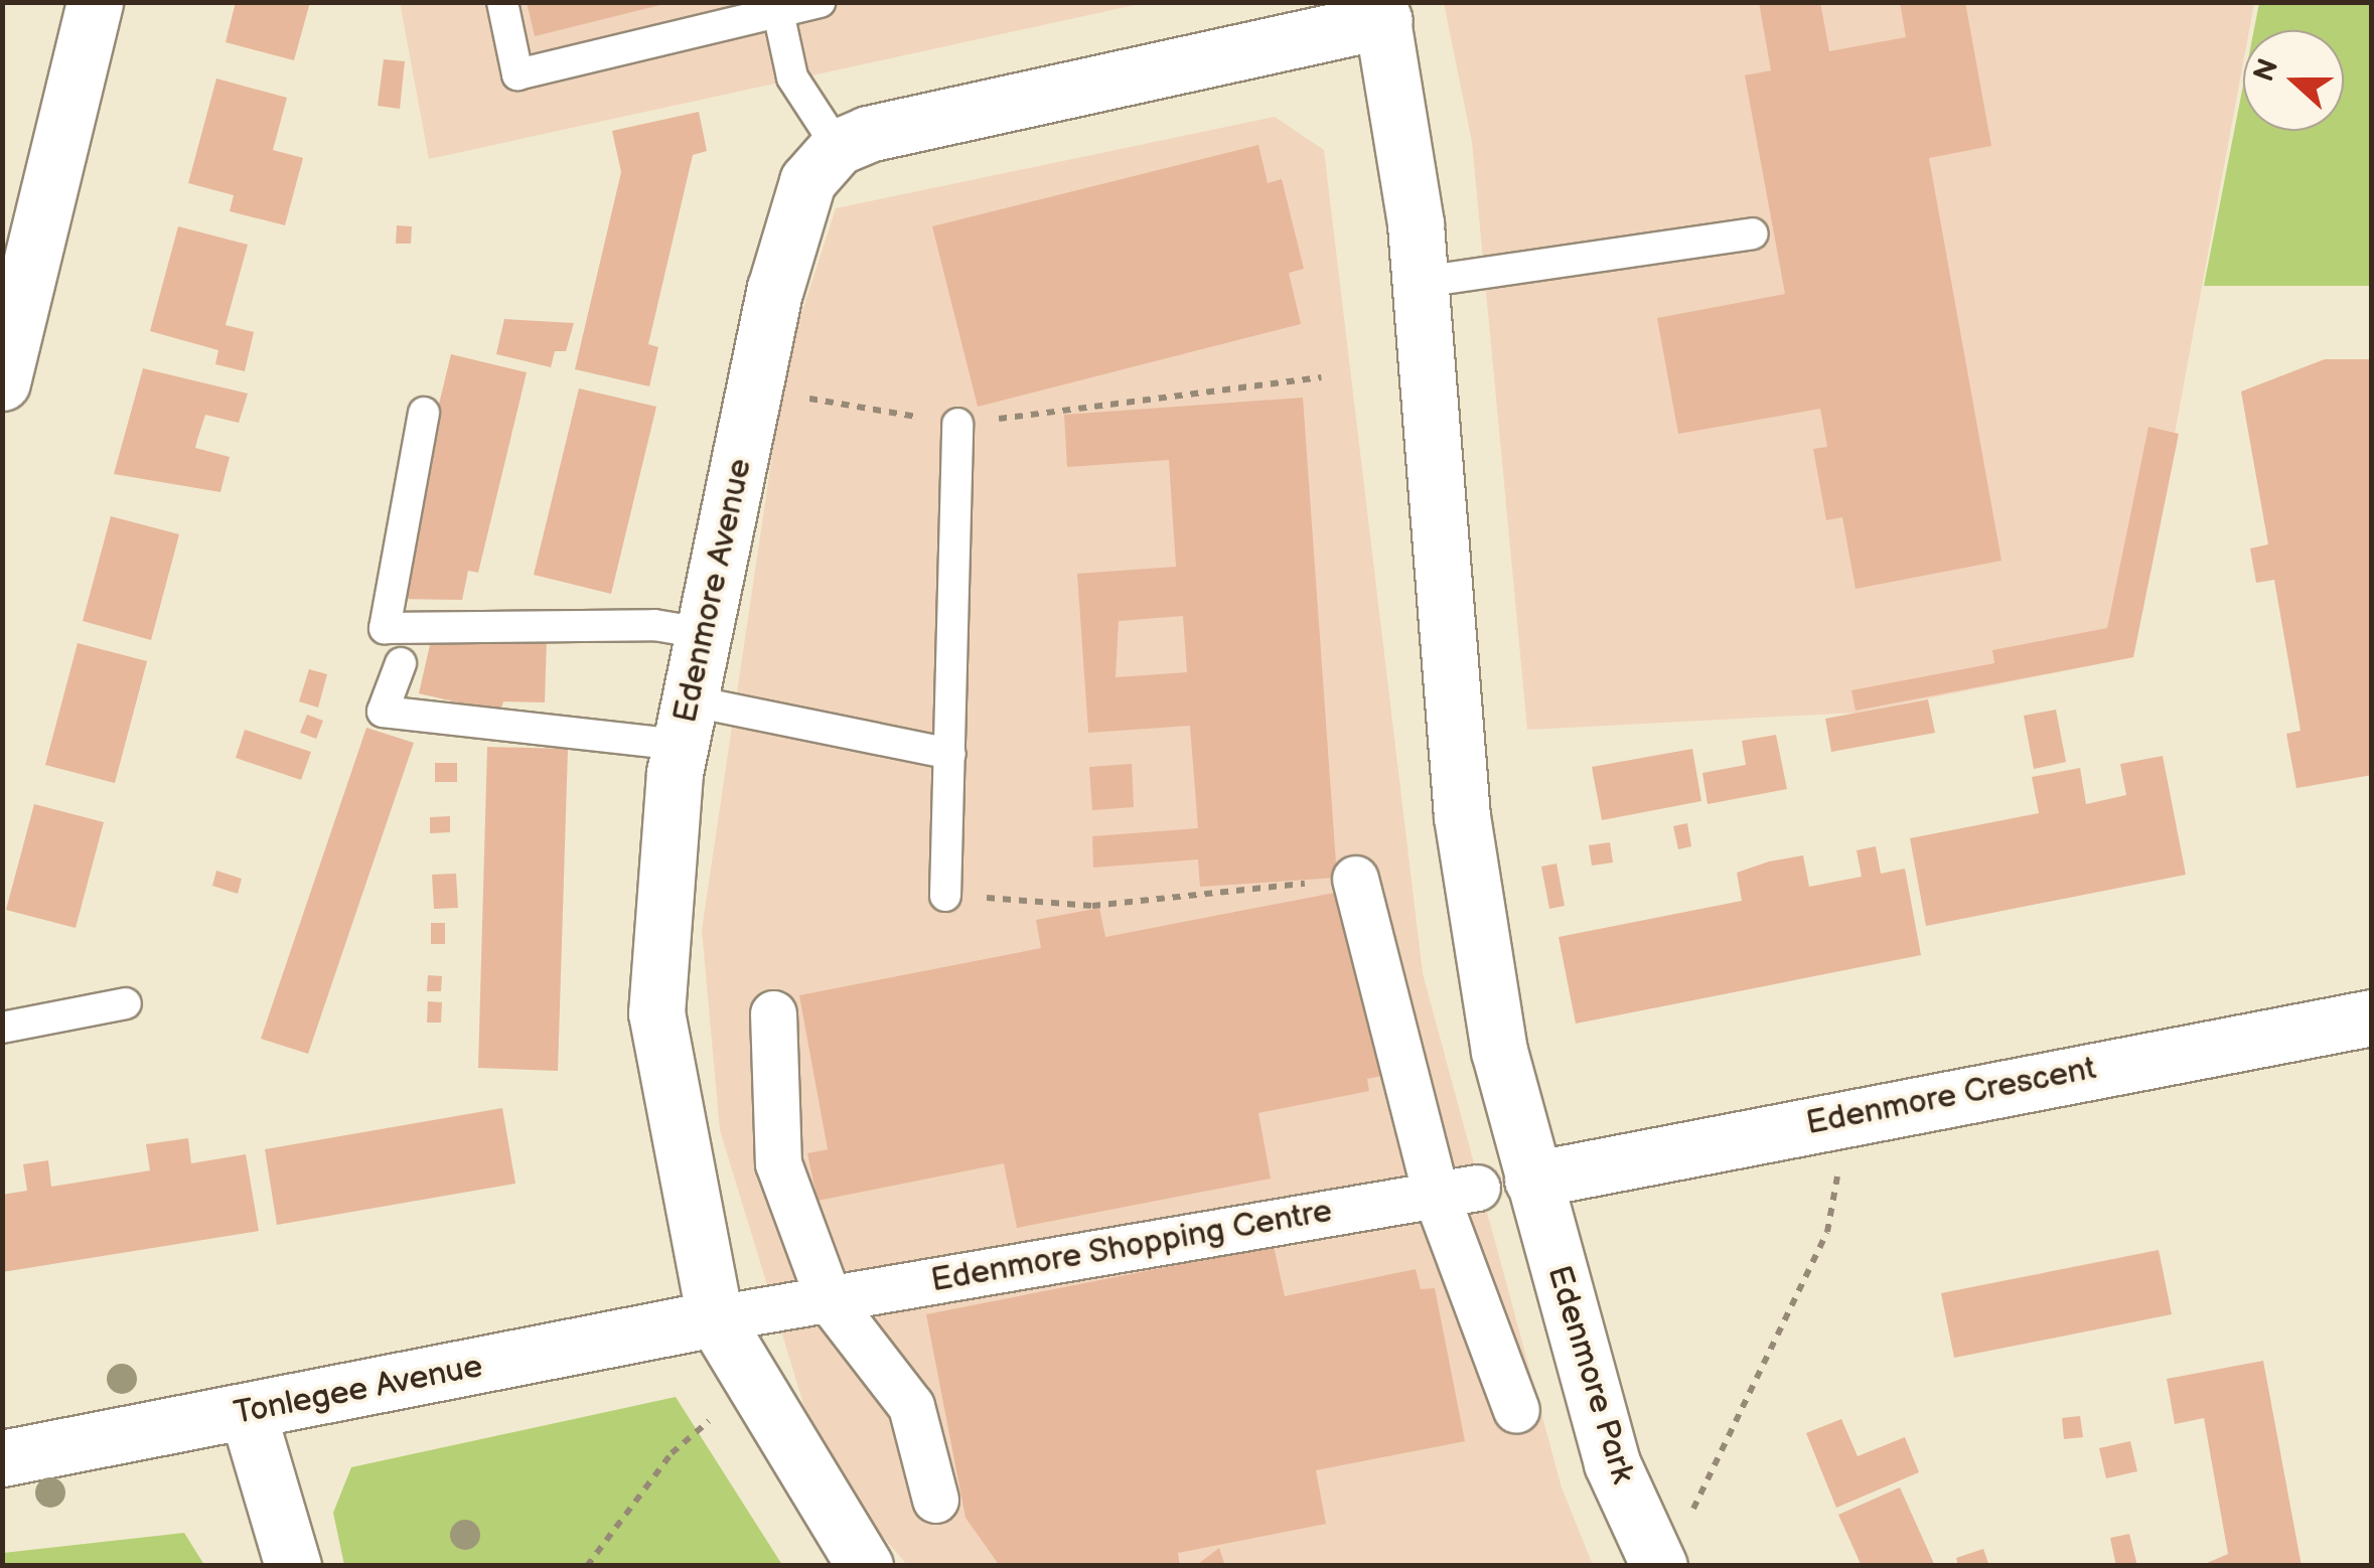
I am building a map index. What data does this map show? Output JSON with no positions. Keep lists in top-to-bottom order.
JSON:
{
  "streets": {
    "street": [
      "Edenmore Avenue",
      "Edenmore Crescent",
      "Edenmore Shopping Centre",
      "Edenmore Park",
      "Tonlegee Avenue"
    ]
  },
  "crossings": [
    ["Edenmore Avenue", "Edenmore Shopping Centre"],
    ["Edenmore Avenue", "Tonlegee Avenue"],
    ["Edenmore Crescent", "Edenmore Park"],
    ["Edenmore Shopping Centre", "Tonlegee Avenue"]
  ],
  "north": "left"
}
